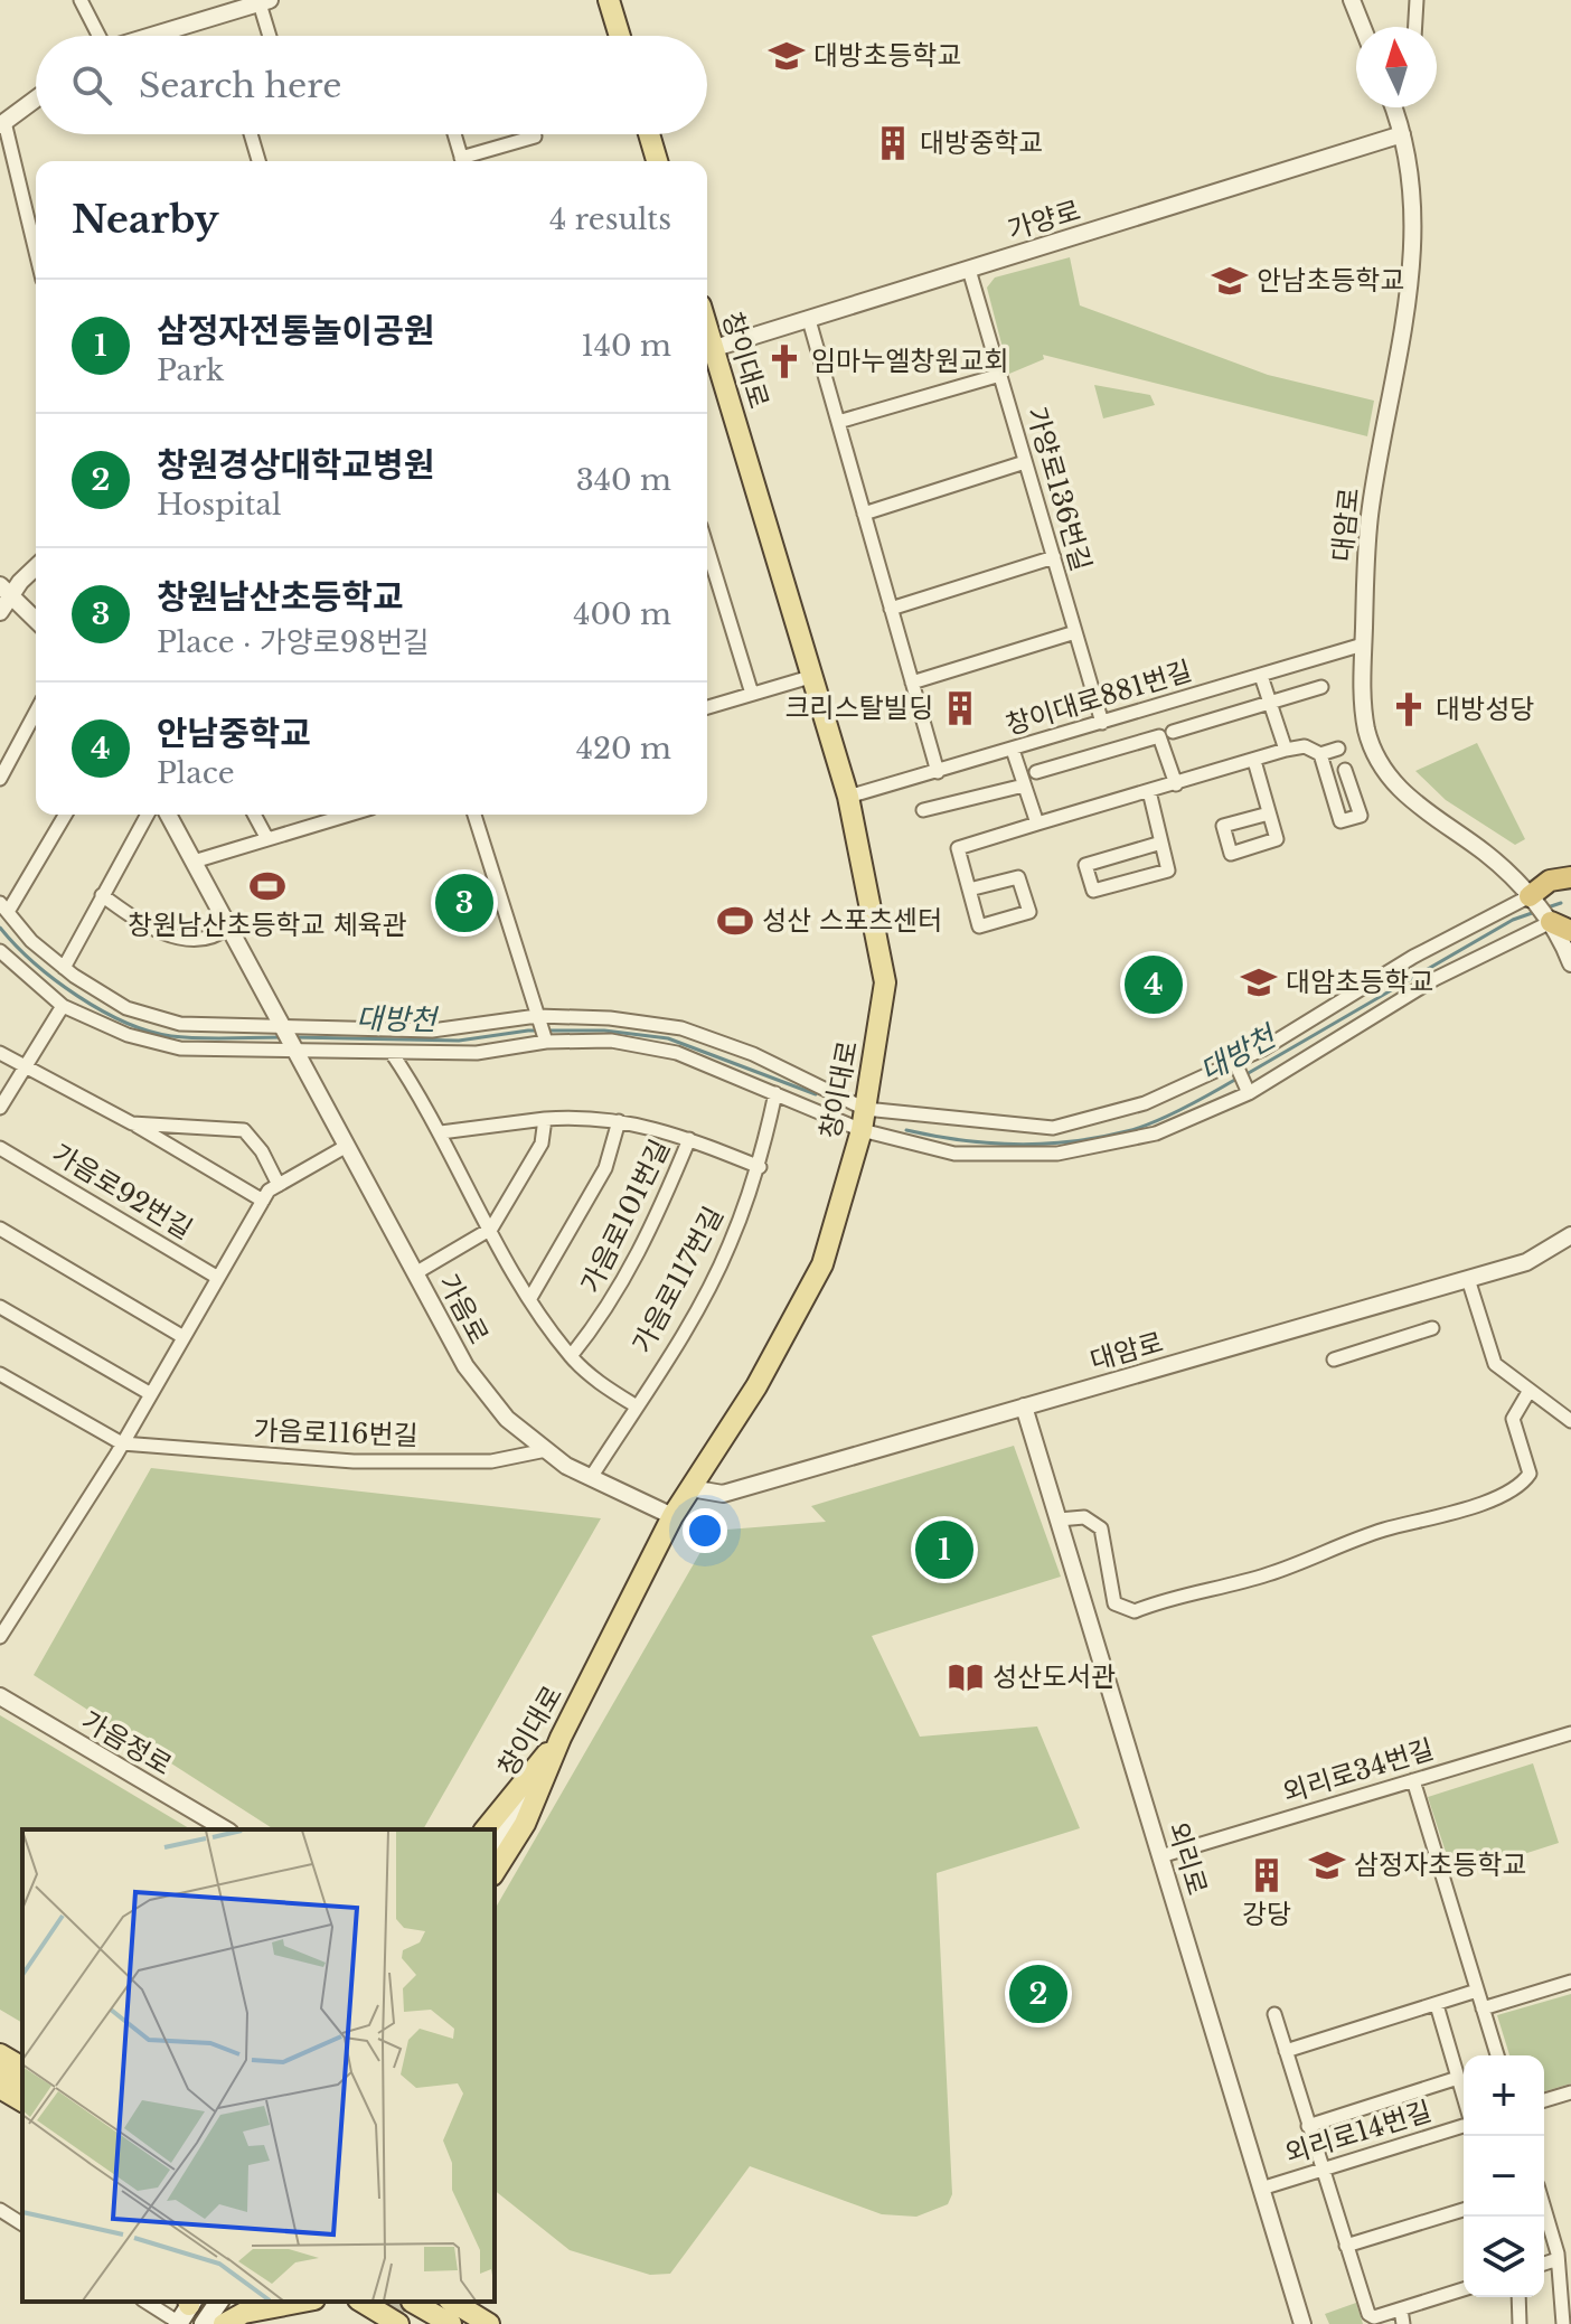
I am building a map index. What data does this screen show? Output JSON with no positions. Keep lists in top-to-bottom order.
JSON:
{
  "streets": {
    "main road": ["창이대로"],
    "street": [
      "가양로",
      "가양로136번길",
      "대암로",
      "창이대로881번길",
      "가음로92번길",
      "가음로101번길",
      "가음로117번길",
      "가음로",
      "가음로116번길",
      "가음정로",
      "외리로34번길",
      "외리로",
      "외리로14번길"
    ]
  },
  "crossings": [
    ["가양로", "창이대로"],
    ["가양로", "가양로136번길"],
    ["가양로", "대암로"],
    ["창이대로", "대암로"],
    ["창이대로", "창이대로881번길"],
    ["창이대로", "가음로"],
    ["가양로136번길", "창이대로881번길"],
    ["대암로", "창이대로881번길"],
    ["대암로", "외리로"],
    ["가음로101번길", "가음로117번길"],
    ["가음로117번길", "가음로"],
    ["가음로", "가음로116번길"],
    ["외리로34번길", "외리로"],
    ["외리로", "외리로14번길"]
  ],
  "water": ["대방천"],
  "places": {
    "school or university": [
      "대방초등학교",
      "안남초등학교",
      "대암초등학교",
      "삼정자초등학교"
    ],
    "building": ["대방중학교", "크리스탈빌딩", "강당"],
    "church": ["임마누엘창원교회", "대방성당"],
    "sports": ["창원남산초등학교 체육관", "성산 스포츠센터"],
    "library": ["성산도서관"]
  },
  "north": "top",
  "page": {
    "search": "Search here",
    "heading": ["Nearby", "4 results"],
    "list": [
      {
        "mark": "1",
        "name": "삼정자전통놀이공원",
        "note": "Park",
        "value": "140 m"
      },
      {
        "mark": "2",
        "name": "창원경상대학교병원",
        "note": "Hospital",
        "value": "340 m"
      },
      {
        "mark": "3",
        "name": "창원남산초등학교",
        "note": "Place · 가양로98번길",
        "value": "400 m"
      },
      {
        "mark": "4",
        "name": "안남중학교",
        "note": "Place",
        "value": "420 m"
      }
    ],
    "pins": [
      "3",
      "4",
      "1",
      "2"
    ],
    "map_buttons": ["+", "−"]
  }
}
